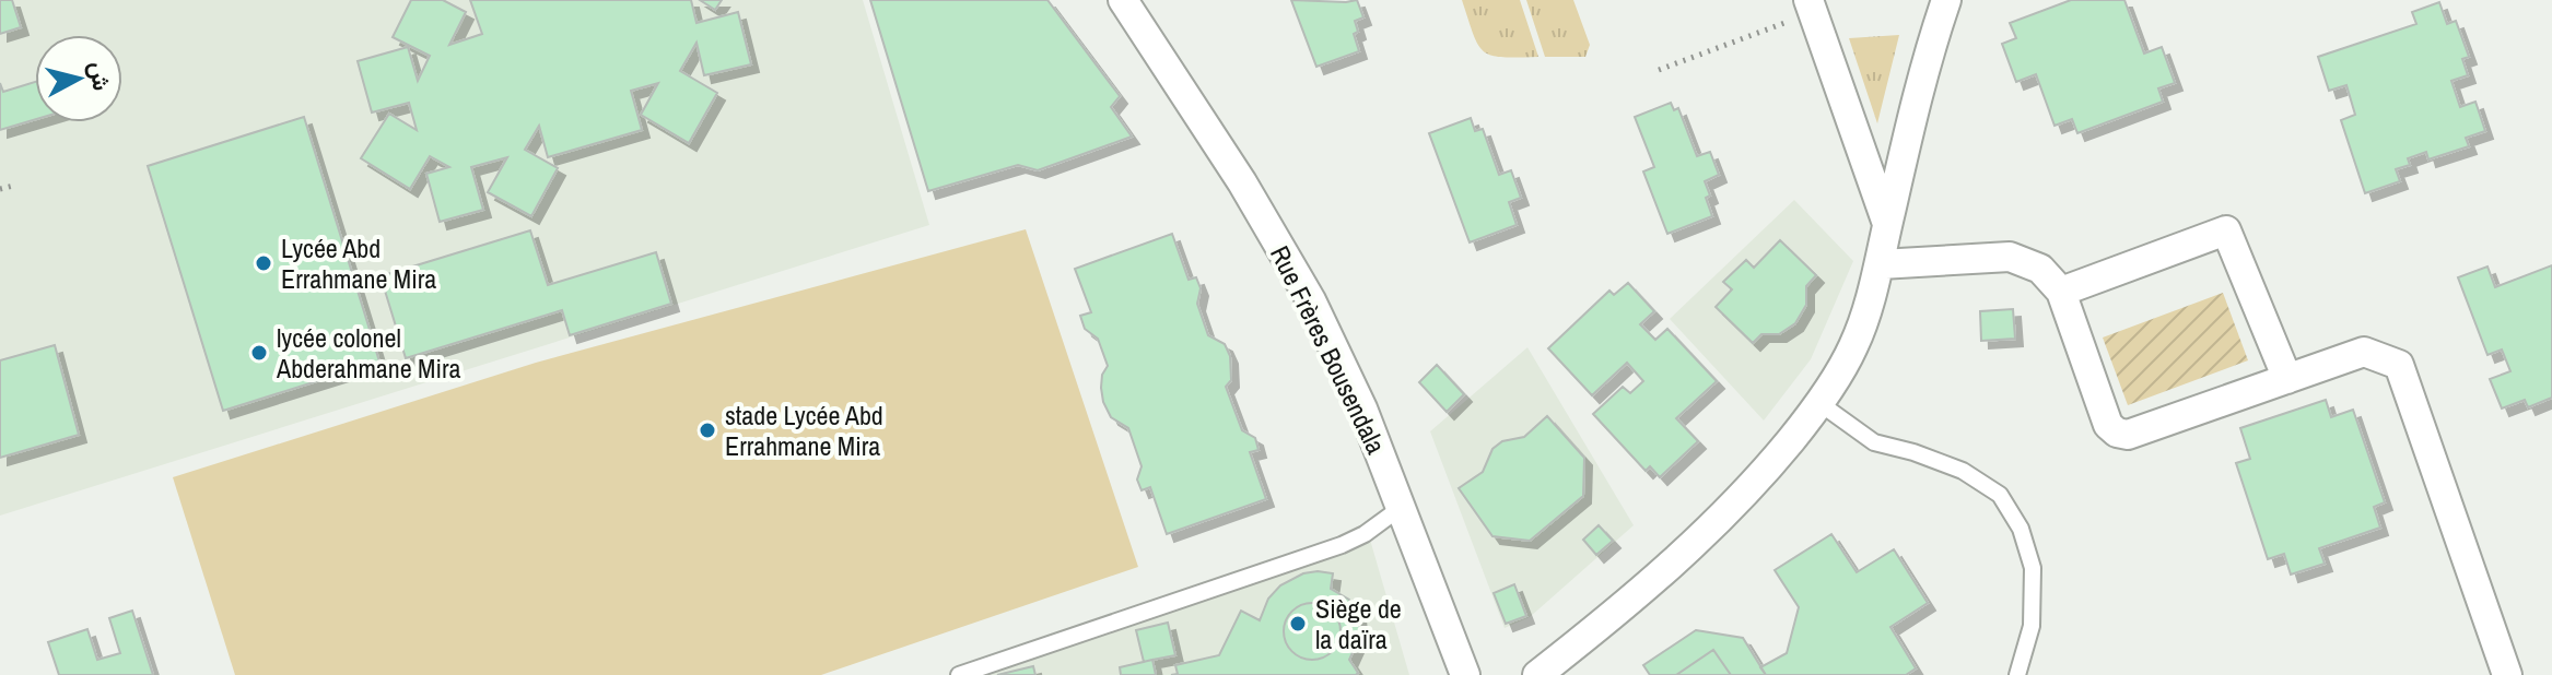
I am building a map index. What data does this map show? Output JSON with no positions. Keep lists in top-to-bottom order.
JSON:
{
  "streets": {
    "street": ["Rue Frères Bousendala"]
  },
  "places": [
    "Lycée Abd Errahmane Mira",
    "lycée colonel Abderahmane Mira",
    "stade Lycée Abd Errahmane Mira",
    "Siège de la daïra"
  ],
  "north": "right"
}
